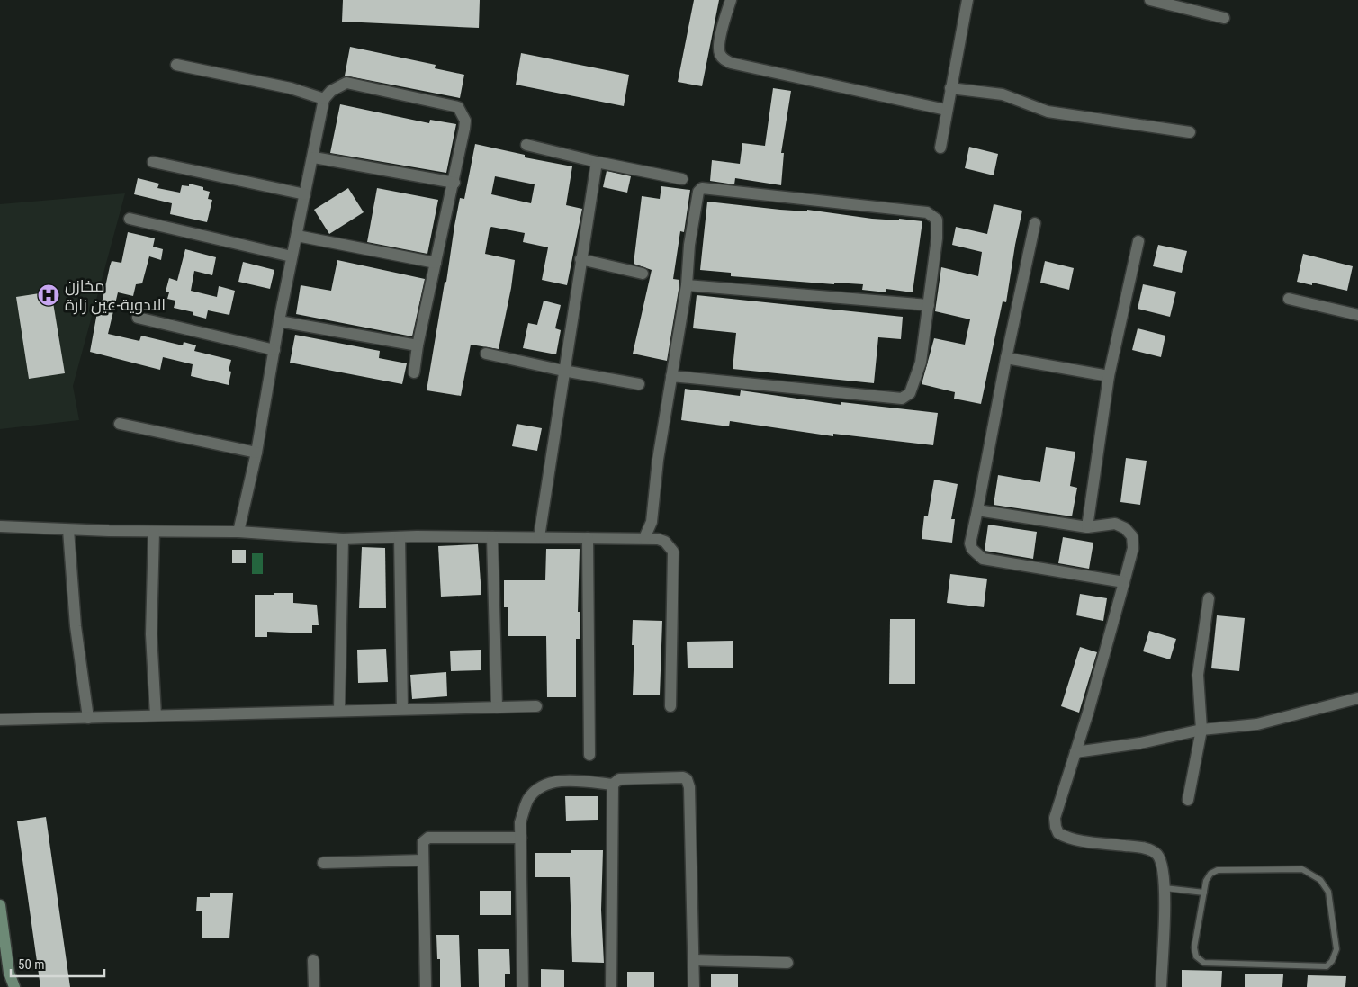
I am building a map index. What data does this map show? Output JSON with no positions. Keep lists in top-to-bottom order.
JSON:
{
  "places": {
    "hospital": ["مخازن الادوية-عين زارة"]
  },
  "scale_bar": "50 m"
}
